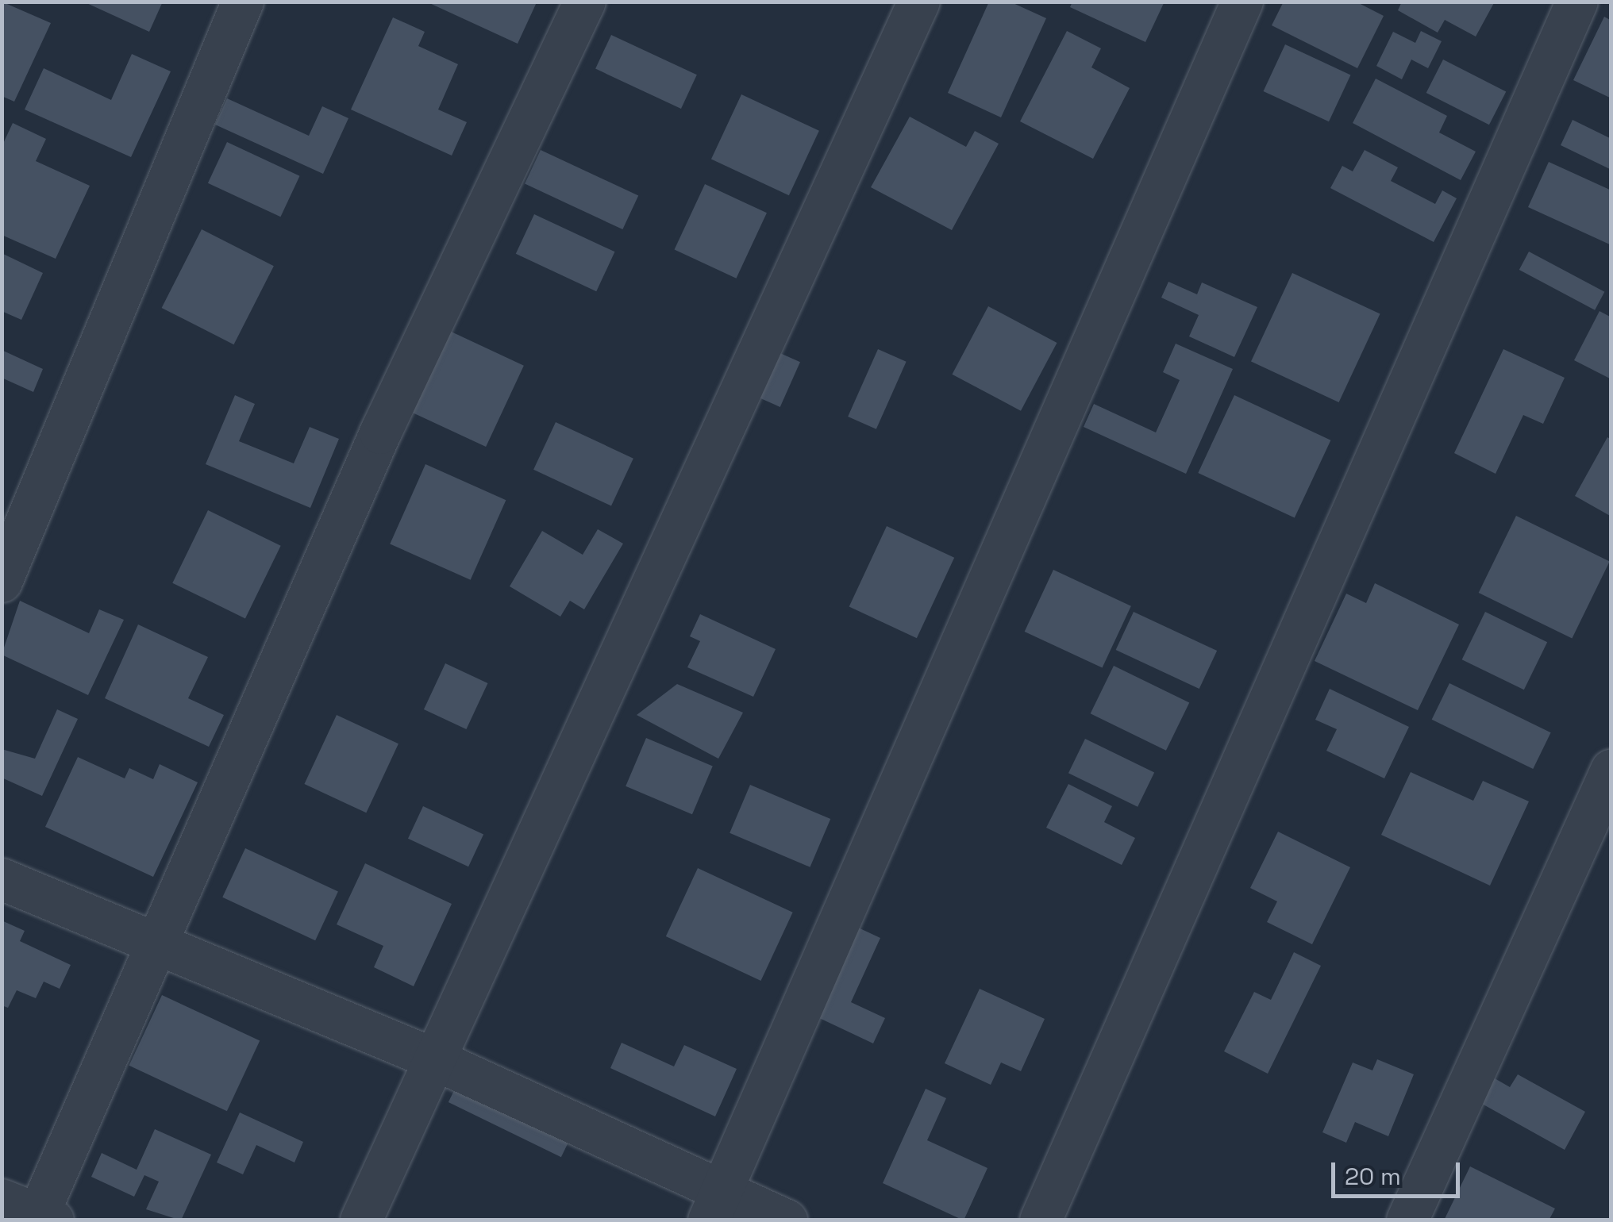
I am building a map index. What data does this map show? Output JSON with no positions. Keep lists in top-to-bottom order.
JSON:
{
  "scale_bar": "20 m"
}
